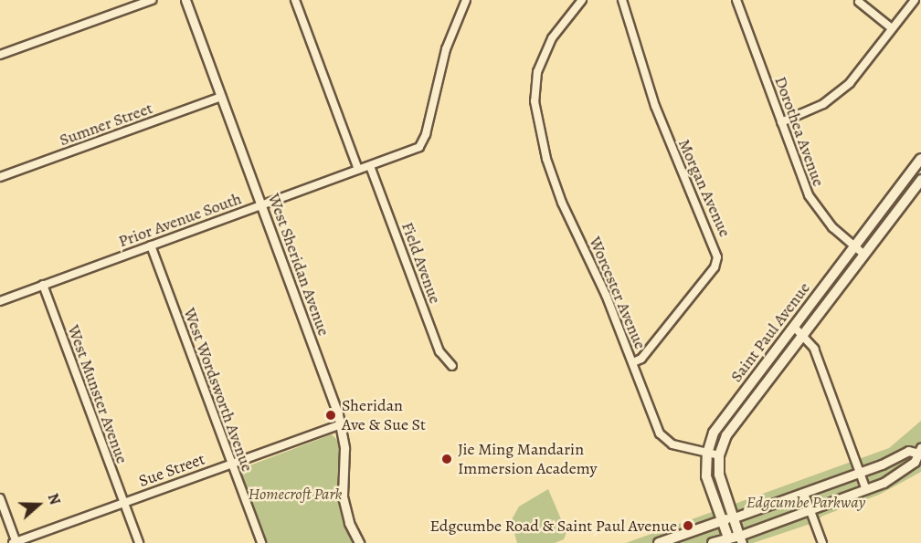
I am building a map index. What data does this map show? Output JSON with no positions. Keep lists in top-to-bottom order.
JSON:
{
  "streets": {
    "main road": ["Saint Paul Avenue"],
    "street": [
      "Sumner Street",
      "Dorothea Avenue",
      "Morgan Avenue",
      "Prior Avenue South",
      "Field Avenue",
      "West Sheridan Avenue",
      "Worcester Avenue",
      "West Wordsworth Avenue",
      "West Munster Avenue",
      "Sue Street"
    ]
  },
  "crossings": [
    ["Sumner Street", "West Sheridan Avenue"],
    ["Dorothea Avenue", "Saint Paul Avenue"],
    ["Morgan Avenue", "Worcester Avenue"],
    ["Prior Avenue South", "Field Avenue"],
    ["Prior Avenue South", "West Sheridan Avenue"],
    ["Prior Avenue South", "West Wordsworth Avenue"],
    ["Prior Avenue South", "West Munster Avenue"],
    ["West Sheridan Avenue", "Sue Street"],
    ["Worcester Avenue", "Saint Paul Avenue"],
    ["West Wordsworth Avenue", "Sue Street"],
    ["West Munster Avenue", "Sue Street"]
  ],
  "parks": ["Homecroft Park", "Edgcumbe Parkway"],
  "places": ["Sheridan Ave & Sue St", "Jie Ming Mandarin Immersion Academy", "Edgcumbe Road & Saint Paul Avenue"],
  "north": "right"
}
